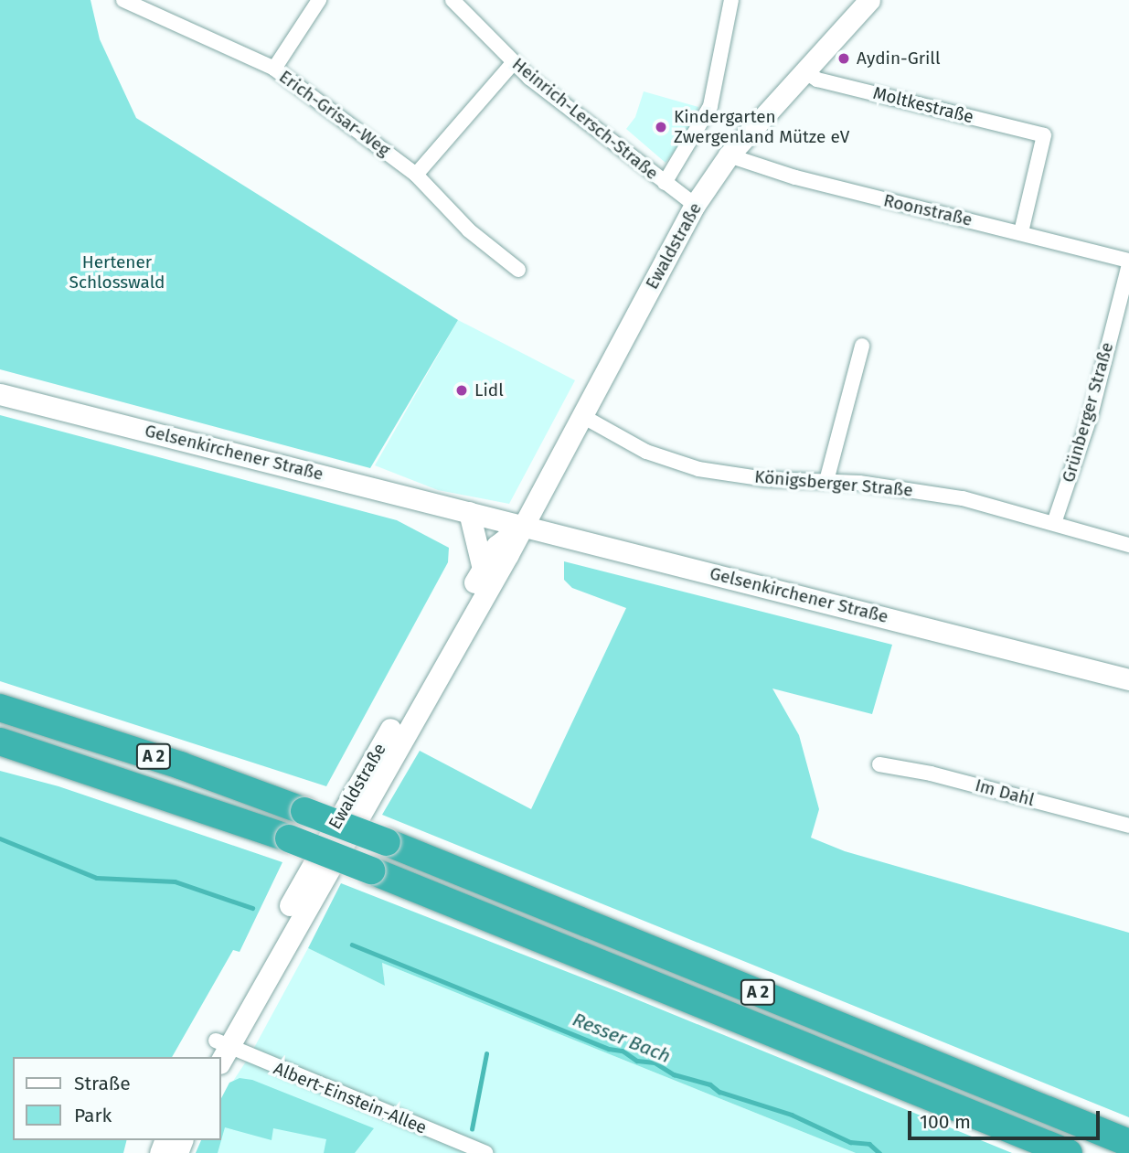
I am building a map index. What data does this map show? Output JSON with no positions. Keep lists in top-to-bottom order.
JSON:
{
  "streets": {
    "highway": ["A 2"],
    "main road": ["Ewaldstraße", "Gelsenkirchener Straße"],
    "street": [
      "Moltkestraße",
      "Erich-Grisar-Weg",
      "Heinrich-Lersch-Straße",
      "Roonstraße",
      "Grünberger Straße",
      "Königsberger Straße",
      "Im Dahl",
      "Albert-Einstein-Allee"
    ]
  },
  "crossings": [
    ["Moltkestraße", "Roonstraße"],
    ["Moltkestraße", "Ewaldstraße"],
    ["Heinrich-Lersch-Straße", "Ewaldstraße"],
    ["Roonstraße", "Ewaldstraße"],
    ["Roonstraße", "Grünberger Straße"],
    ["Ewaldstraße", "Gelsenkirchener Straße"],
    ["Ewaldstraße", "Königsberger Straße"],
    ["Ewaldstraße", "Albert-Einstein-Allee"],
    ["Grünberger Straße", "Königsberger Straße"]
  ],
  "water": ["Resser Bach"],
  "parks": ["Hertener Schlosswald"],
  "places": ["Aydin-Grill", "Kindergarten Zwergenland Mütze eV", "Lidl"],
  "legend": ["Straße", "Park"],
  "scale_bar": "100 m"
}
